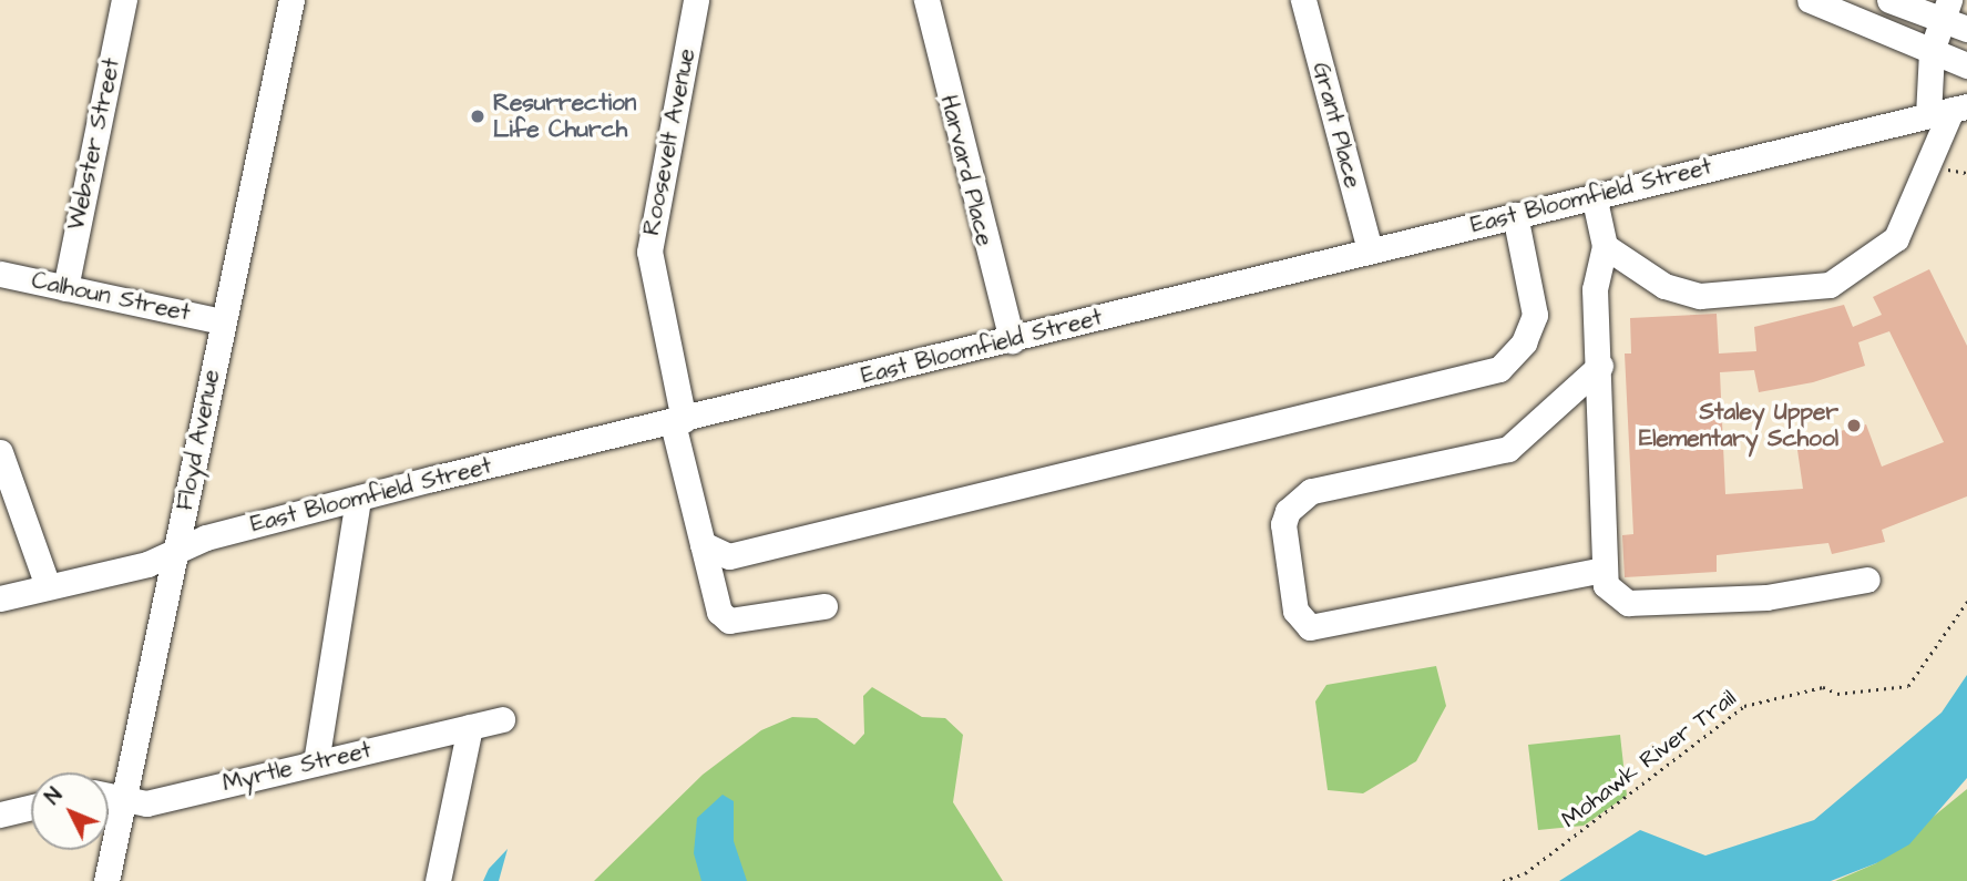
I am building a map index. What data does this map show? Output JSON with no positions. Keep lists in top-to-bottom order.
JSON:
{
  "streets": {
    "street": [
      "Grant Place",
      "Roosevelt Avenue",
      "Webster Street",
      "Harvard Place",
      "East Bloomfield Street",
      "Calhoun Street",
      "Floyd Avenue",
      "Myrtle Street"
    ],
    "path": ["Mohawk River Trail"]
  },
  "crossings": [
    ["Grant Place", "East Bloomfield Street"],
    ["Roosevelt Avenue", "East Bloomfield Street"],
    ["Webster Street", "Calhoun Street"],
    ["Harvard Place", "East Bloomfield Street"],
    ["East Bloomfield Street", "Floyd Avenue"],
    ["Calhoun Street", "Floyd Avenue"],
    ["Floyd Avenue", "Myrtle Street"]
  ],
  "places": ["Resurrection Life Church", "Staley Upper Elementary School"],
  "north": "top left"
}
